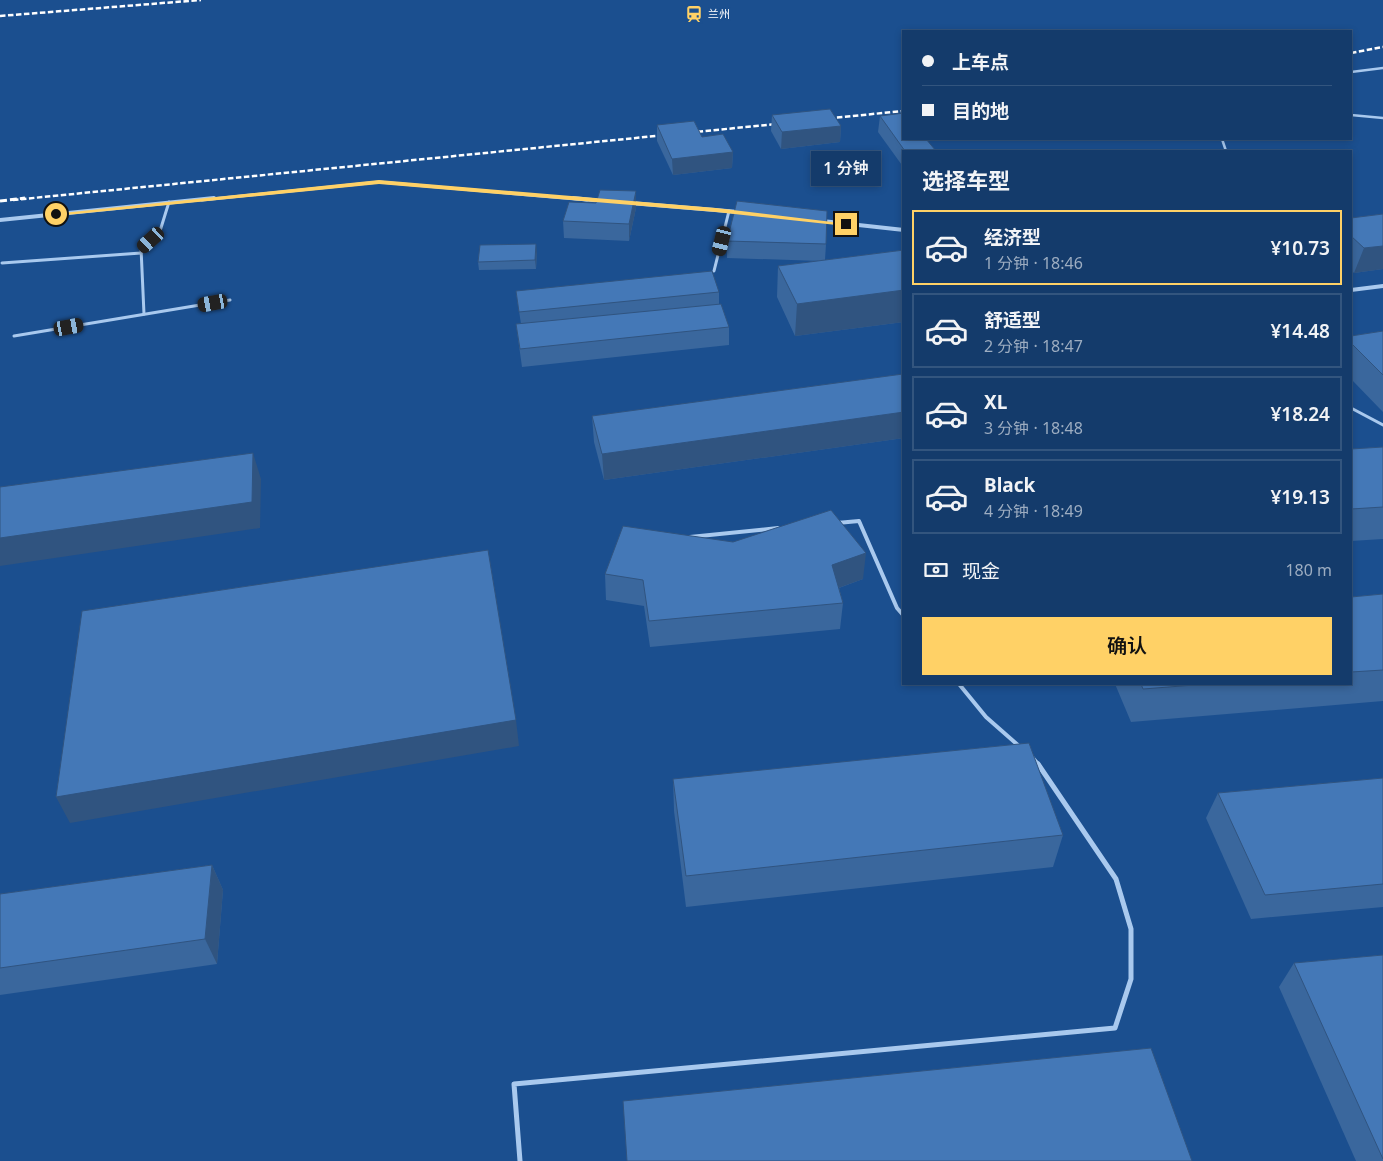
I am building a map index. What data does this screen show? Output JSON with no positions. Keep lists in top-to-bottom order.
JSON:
{
  "places": {
    "station": ["兰州"]
  },
  "page": {
    "banner": ["上车点", "目的地"],
    "heading": "选择车型",
    "bubble": "1 分钟",
    "list": [
      {
        "name": "经济型",
        "note": "1 分钟 · 18:46",
        "value": "¥10.73"
      },
      {
        "name": "舒适型",
        "note": "2 分钟 · 18:47",
        "value": "¥14.48"
      },
      {
        "name": "XL",
        "note": "3 分钟 · 18:48",
        "value": "¥18.24"
      },
      {
        "name": "Black",
        "note": "4 分钟 · 18:49",
        "value": "¥19.13"
      }
    ],
    "pay": ["现金", "180 m"],
    "buttons": "确认"
  }
}
